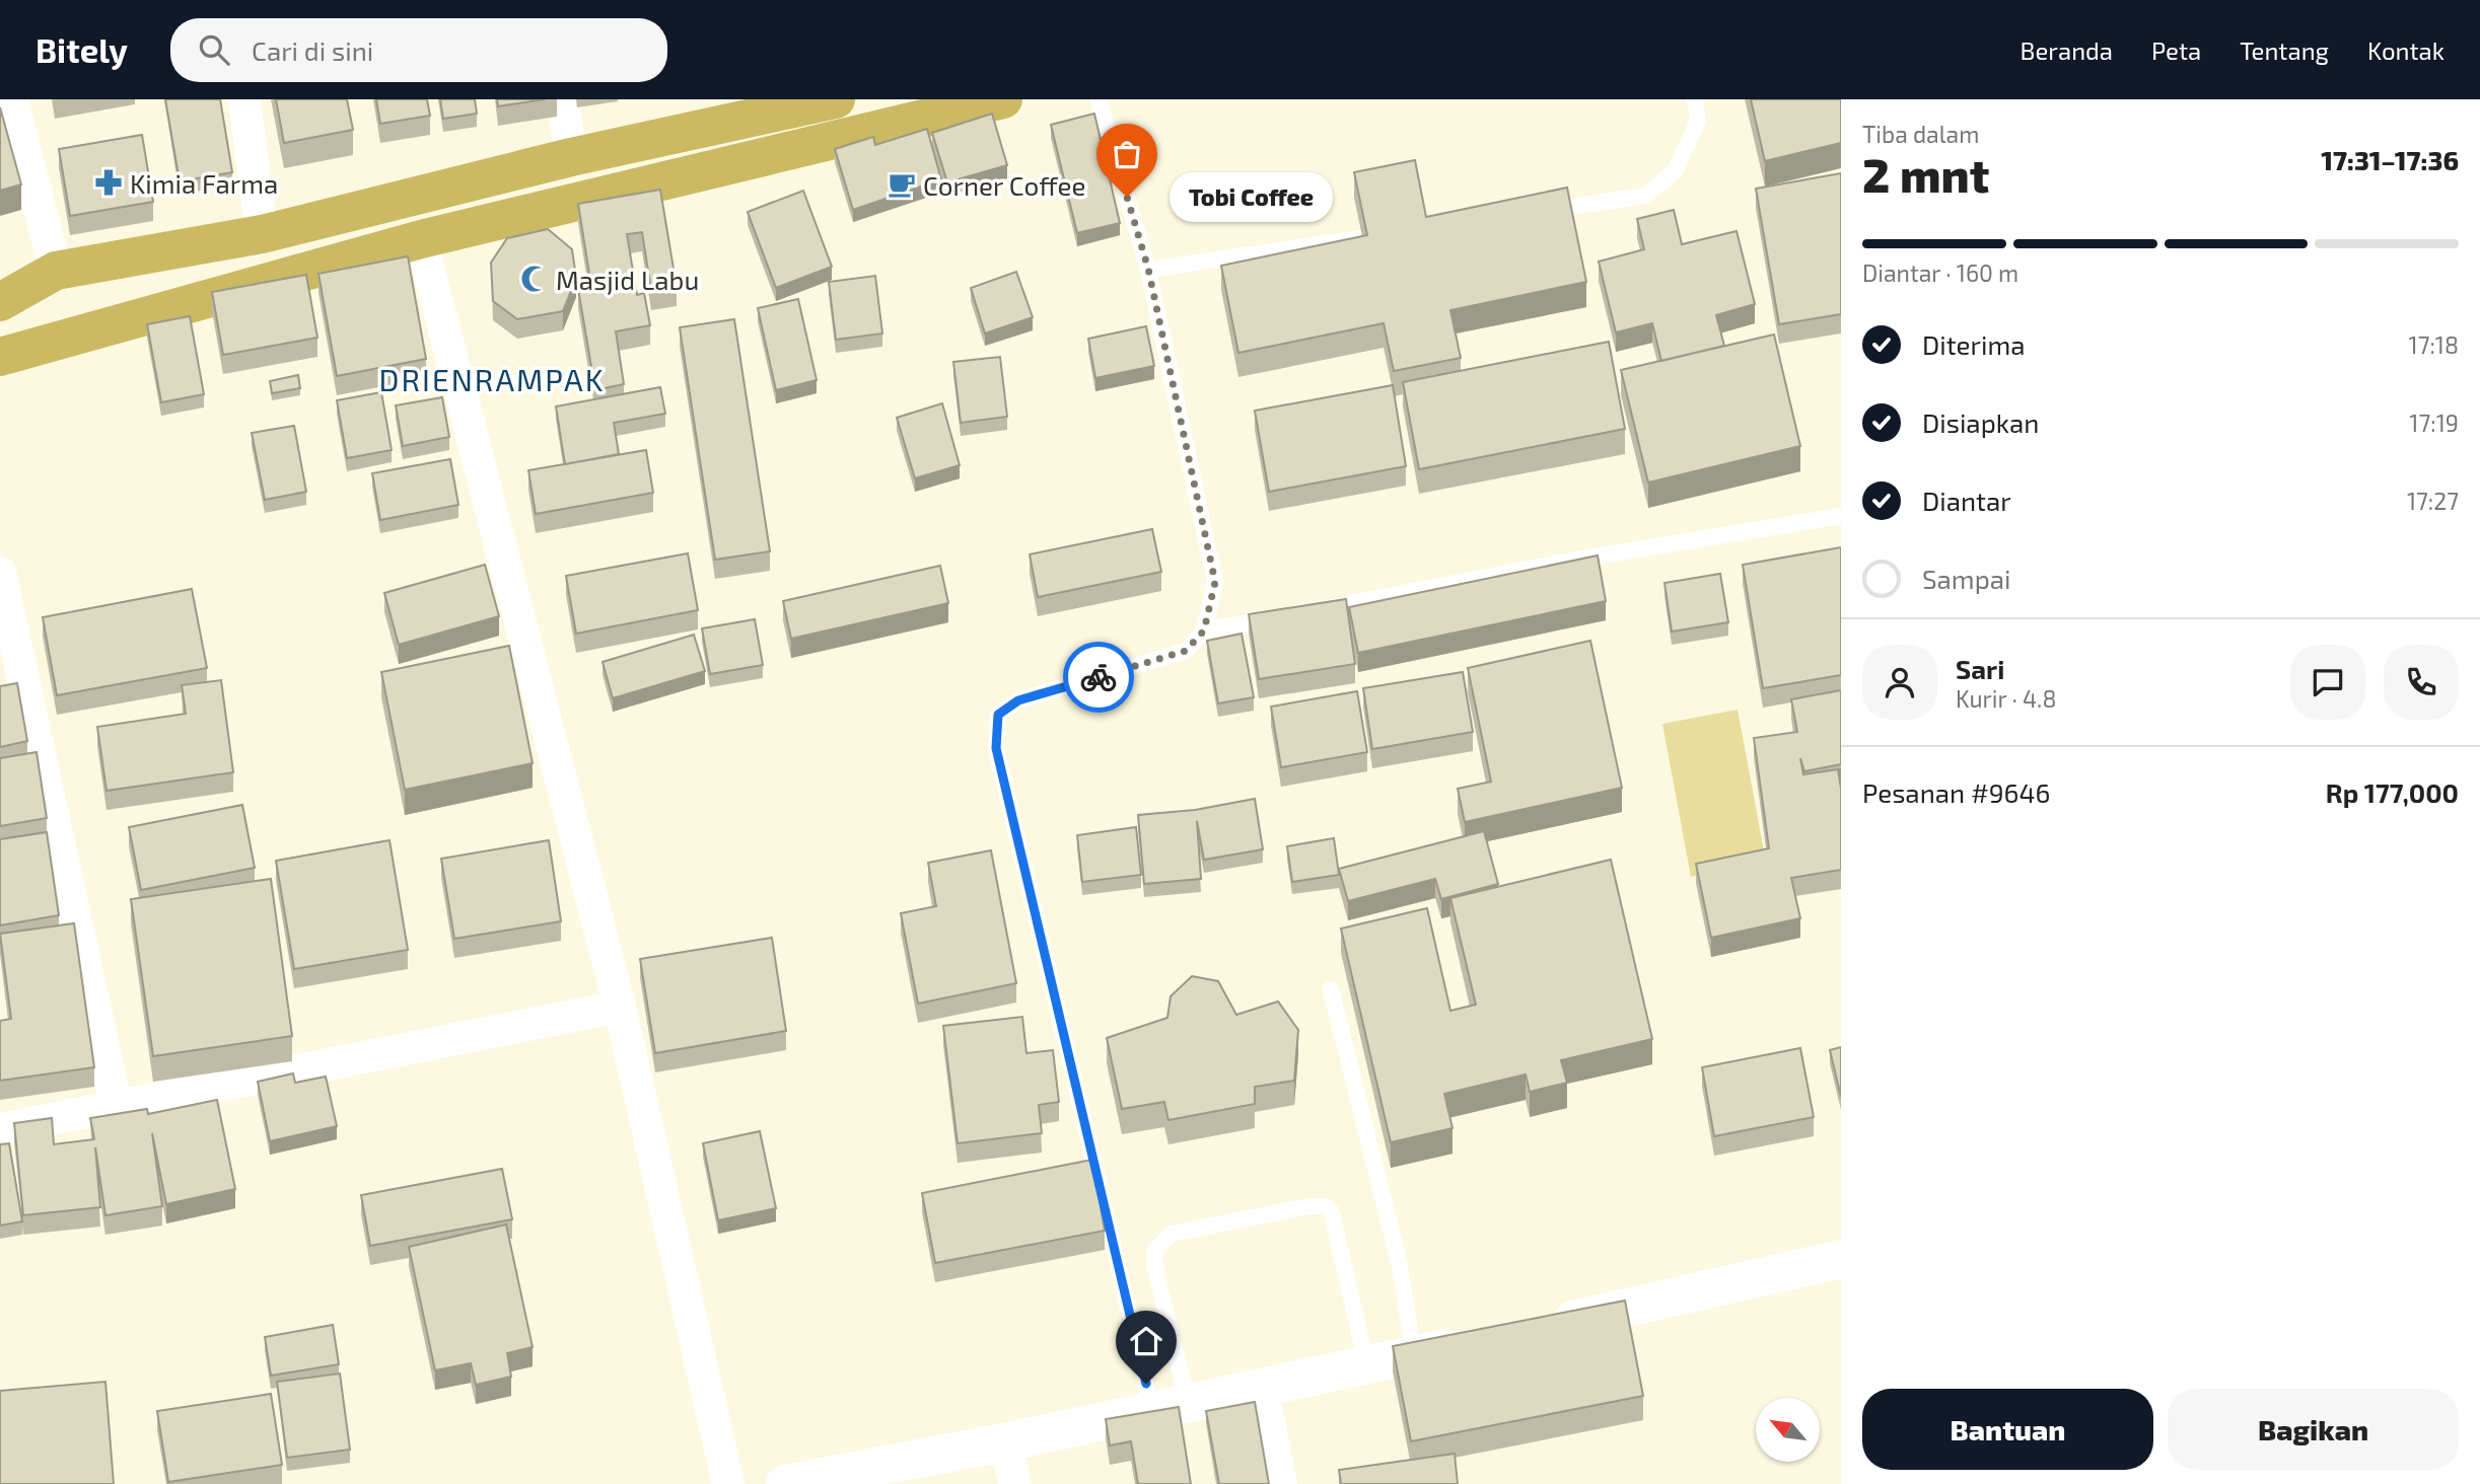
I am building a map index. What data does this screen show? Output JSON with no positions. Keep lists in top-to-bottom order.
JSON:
{
  "districts": ["DRIENRAMPAK"],
  "places": {
    "pharmacy": ["Kimia Farma"],
    "cafe": ["Corner Coffee"],
    "other": ["Tobi Coffee"],
    "mosque": ["Masjid Labu"]
  },
  "north": "top left",
  "page": {
    "header": "Bitely",
    "search": "Cari di sini",
    "nav": [
      "Beranda",
      "Peta",
      "Tentang",
      "Kontak"
    ],
    "heading": ["2 mnt", "Tiba dalam", "17:31–17:36"],
    "panel": [
      "Sari",
      "Kurir · 4.8",
      "Pesanan #9646",
      "Rp 177,000"
    ],
    "bubble": "Tobi Coffee",
    "bar": "Diantar · 160 m",
    "list": [
      ["Diterima", "17:18"],
      ["Disiapkan", "17:19"],
      ["Diantar", "17:27"],
      "Sampai"
    ],
    "buttons": ["Bantuan", "Bagikan"]
  }
}
